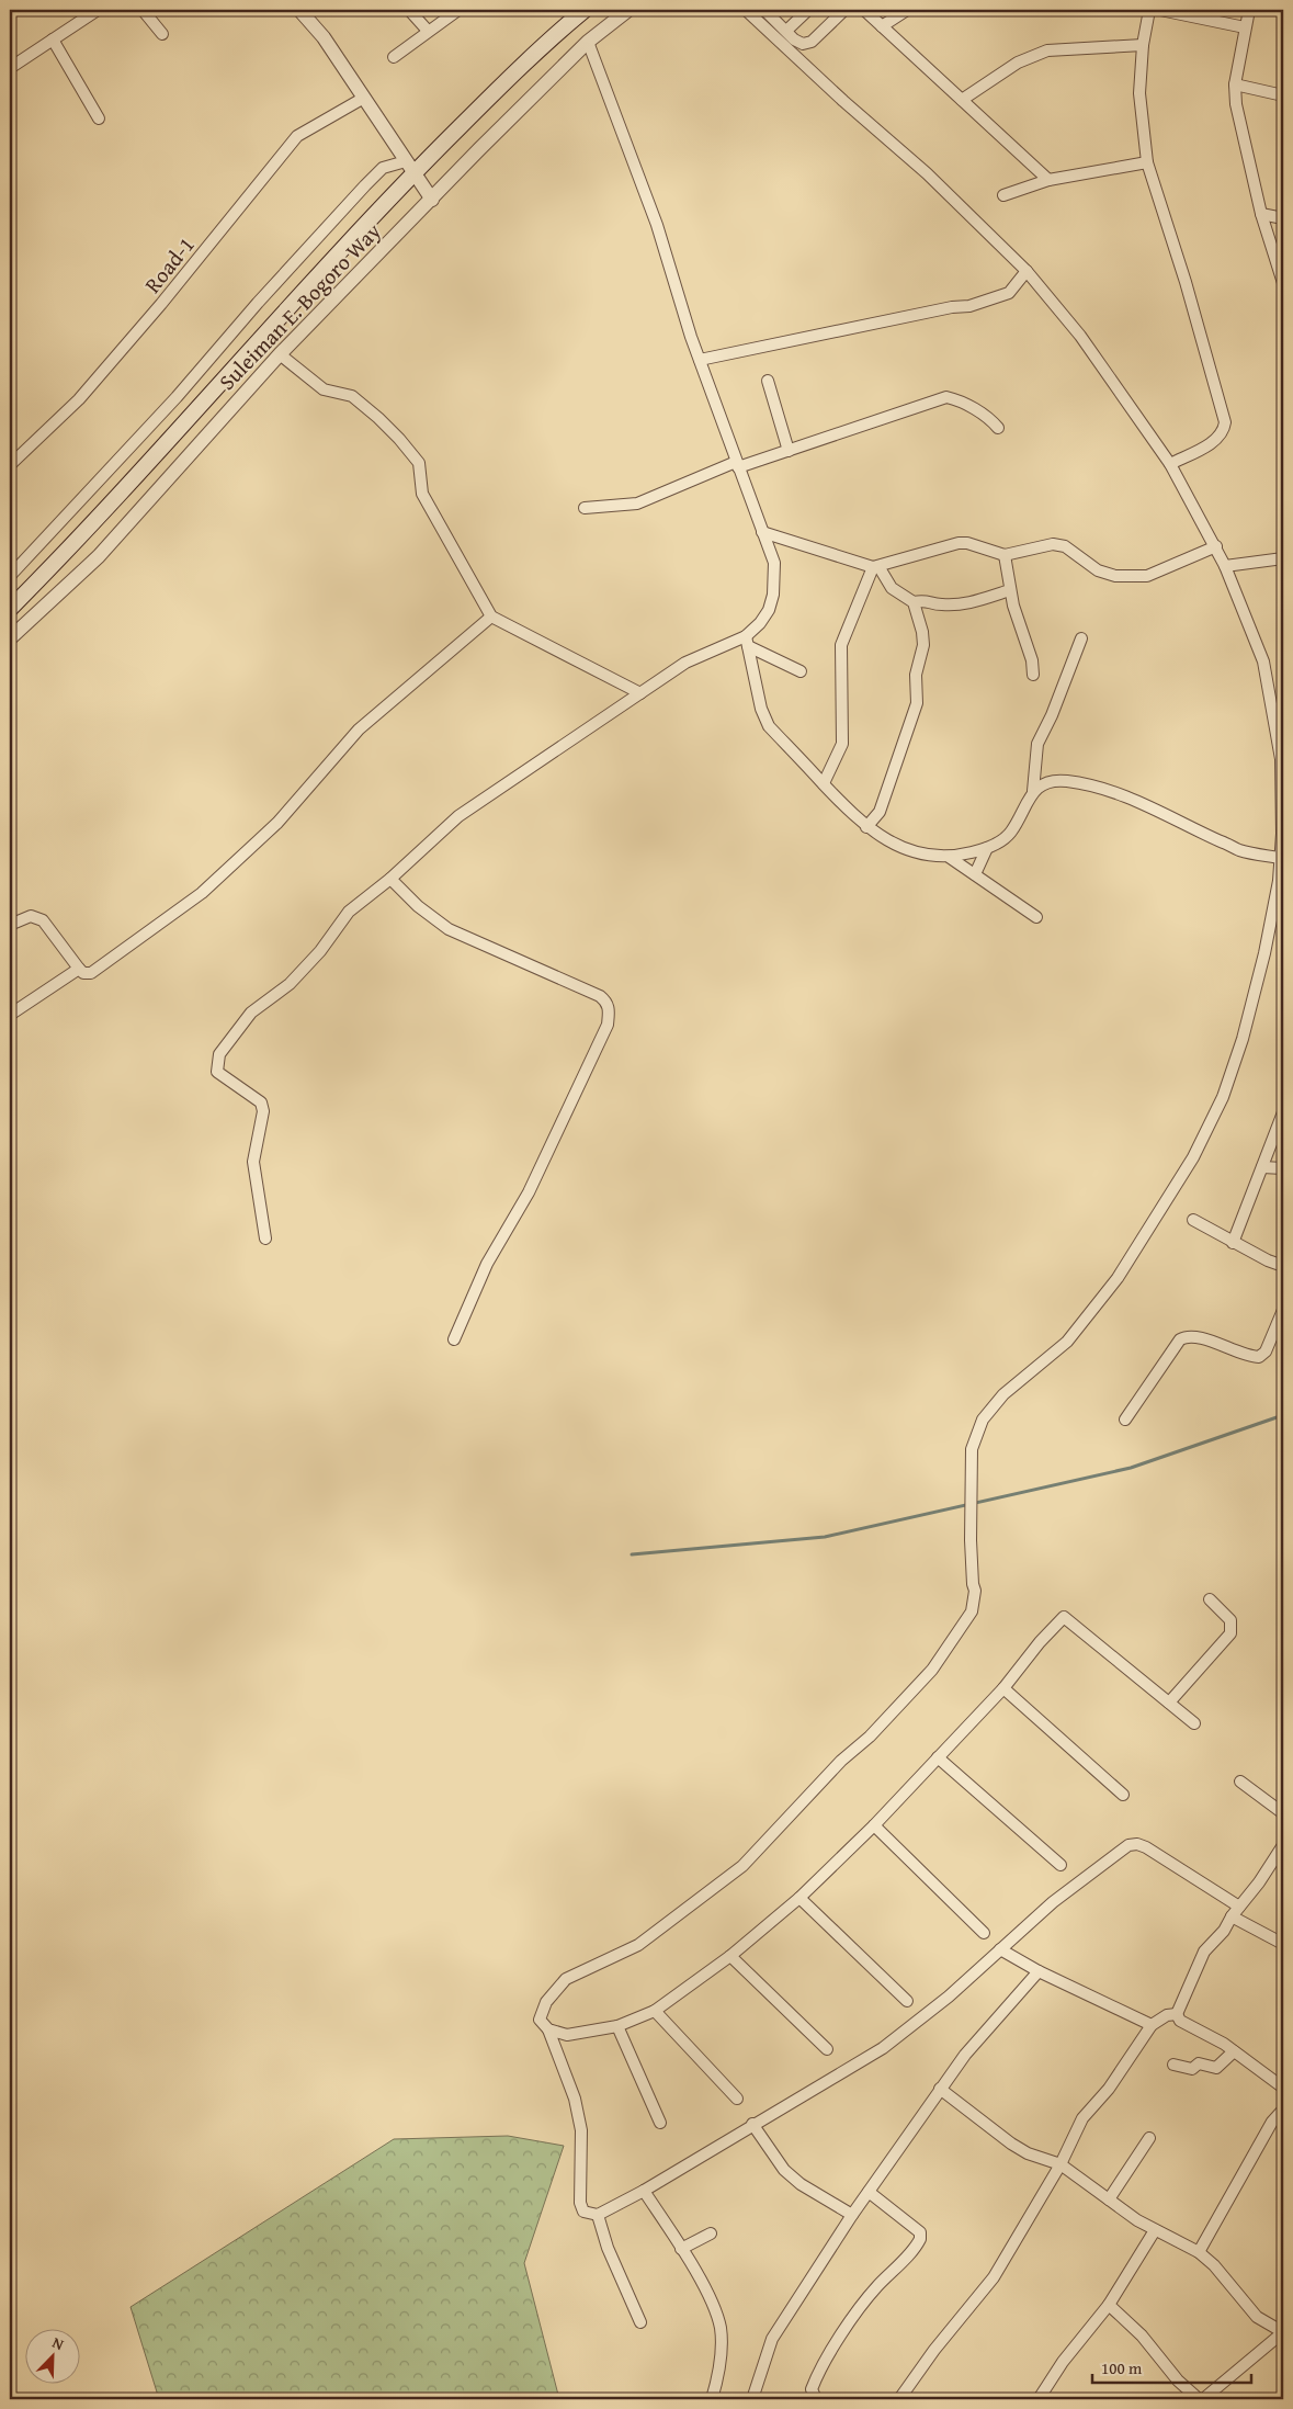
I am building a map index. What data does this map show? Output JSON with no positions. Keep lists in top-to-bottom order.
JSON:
{
  "streets": {
    "main road": ["Suleiman E. Bogoro Way"],
    "street": ["Road-1"]
  },
  "scale_bar": "100 m",
  "north": "top right"
}
